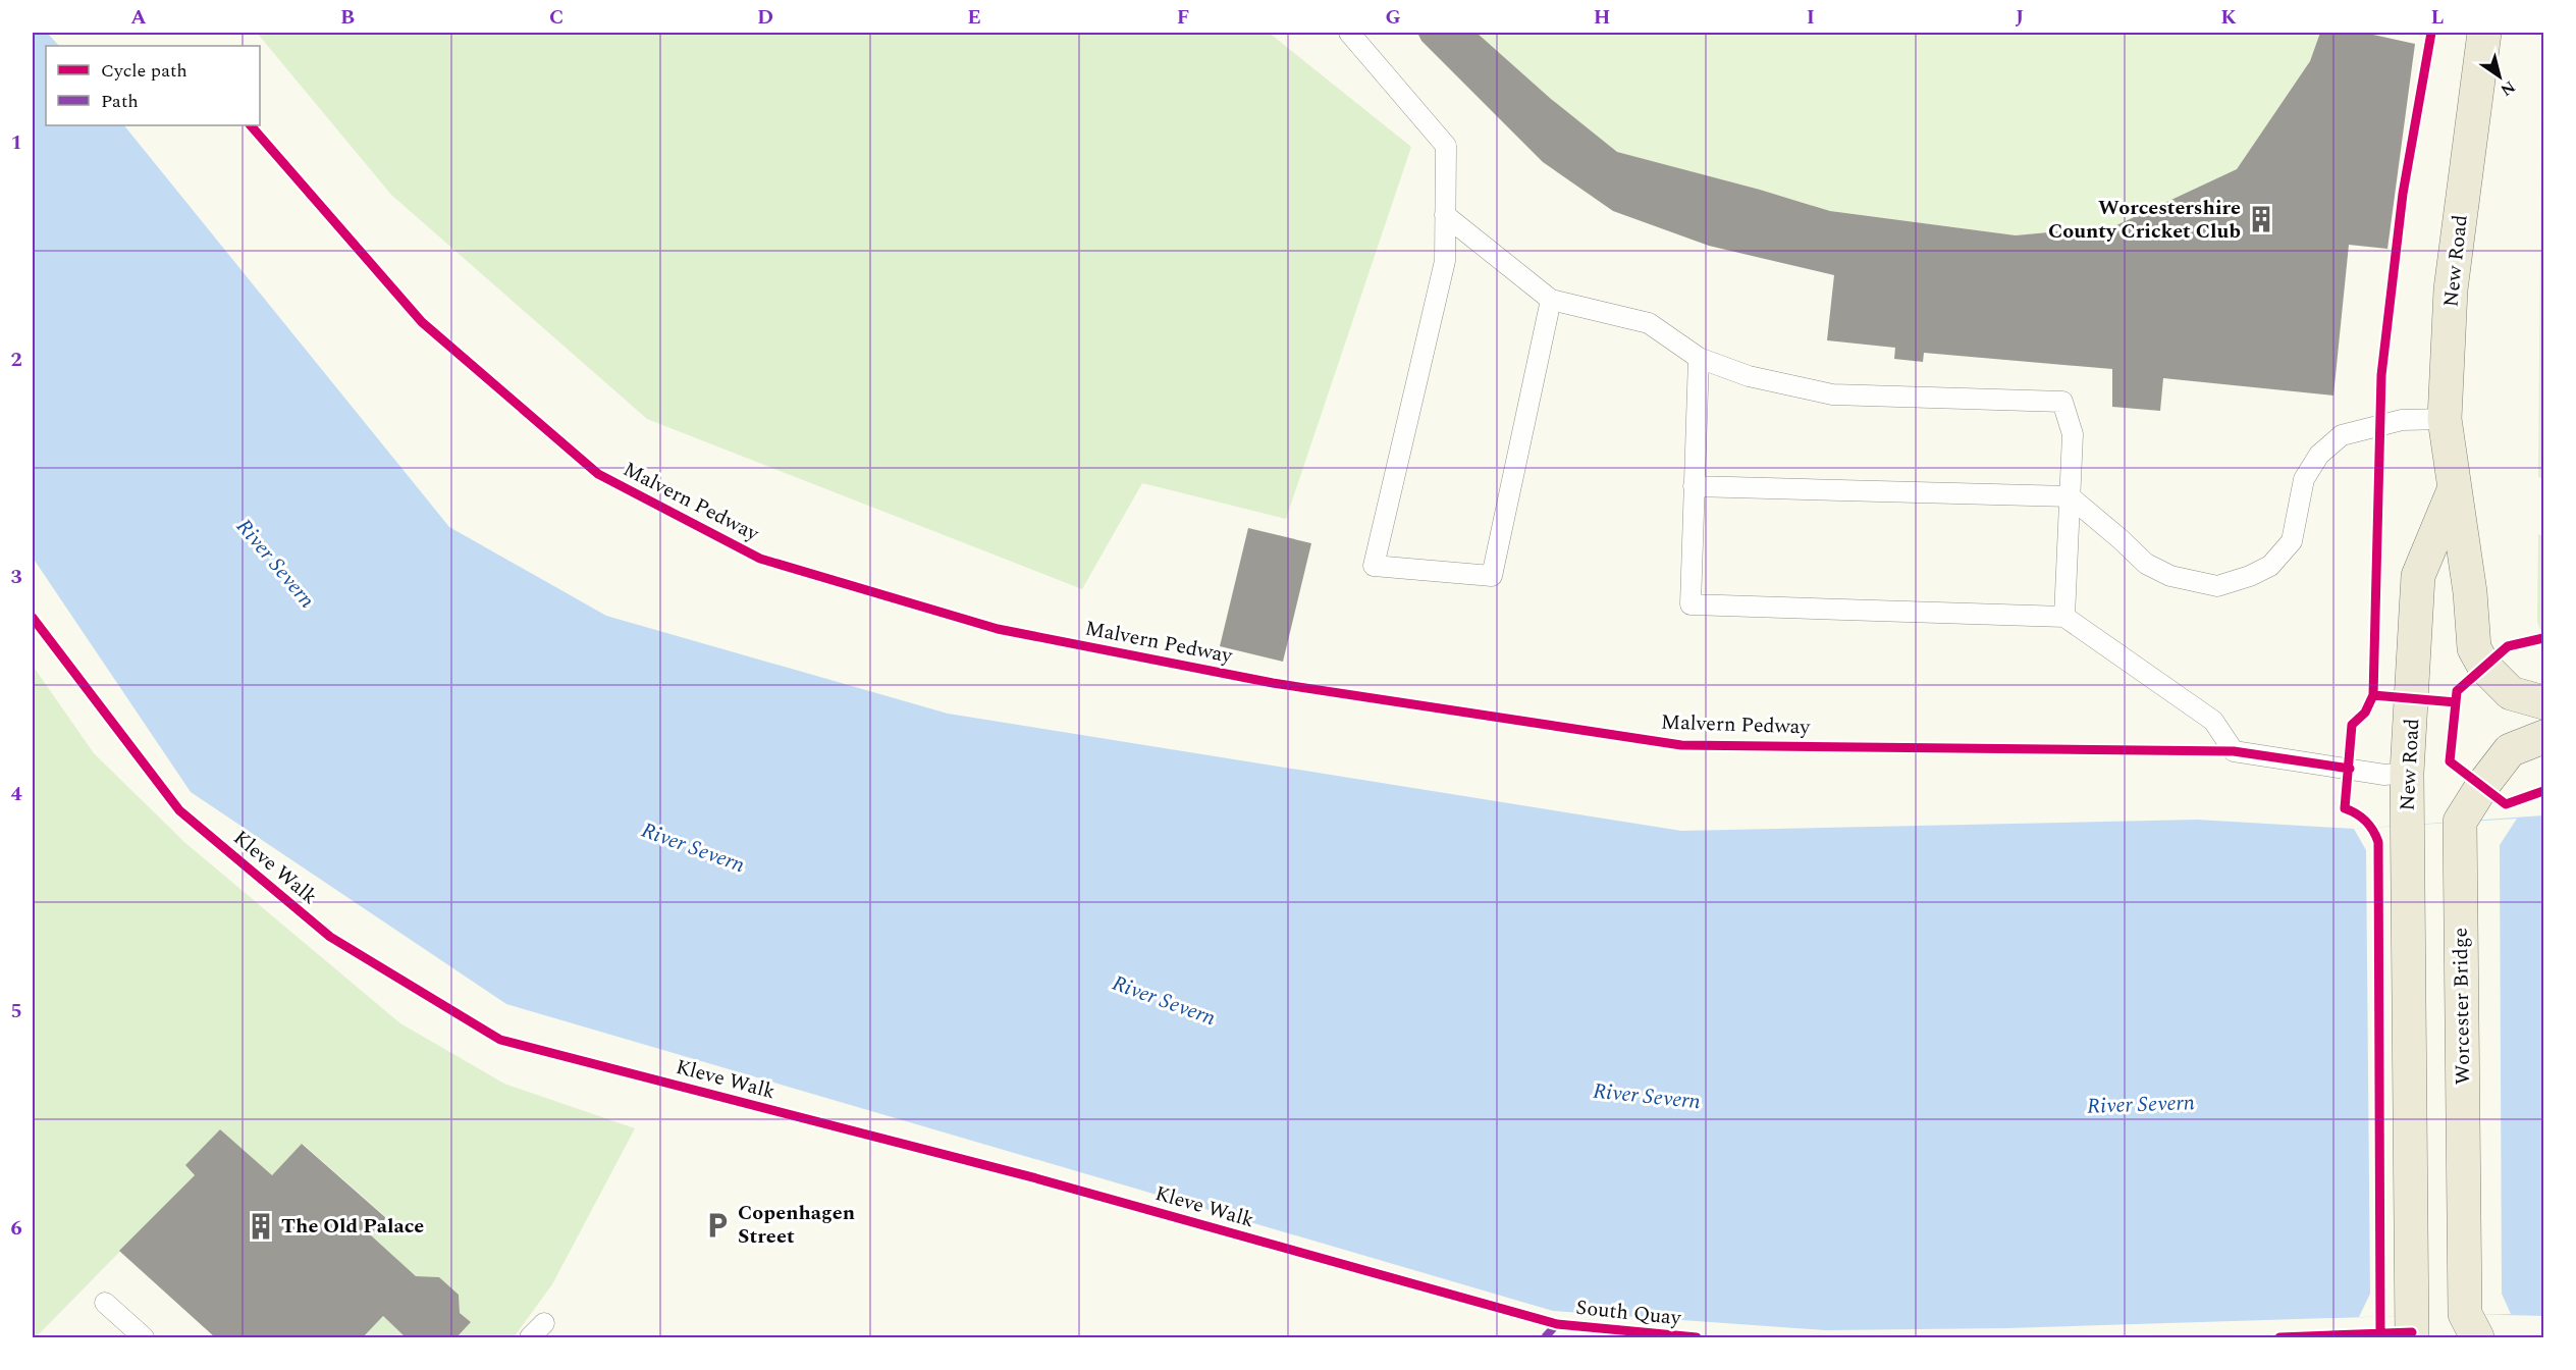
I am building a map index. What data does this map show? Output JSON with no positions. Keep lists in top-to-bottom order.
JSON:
{
  "streets": {
    "main road": ["New Road", "Worcester Bridge"],
    "cycle path": ["Malvern Pedway", "Kleve Walk"]
  },
  "water": ["River Severn"],
  "places": {
    "building": ["Worcestershire County Cricket Club", "The Old Palace"],
    "parking": ["Copenhagen Street"]
  },
  "legend": ["Cycle path", "Path"],
  "north": "bottom right",
  "grid": {
    "columns": [
      "A",
      "B",
      "C",
      "D",
      "E",
      "F",
      "G",
      "H",
      "I",
      "J",
      "K",
      "L"
    ],
    "rows": [
      "1",
      "2",
      "3",
      "4",
      "5",
      "6"
    ]
  }
}
